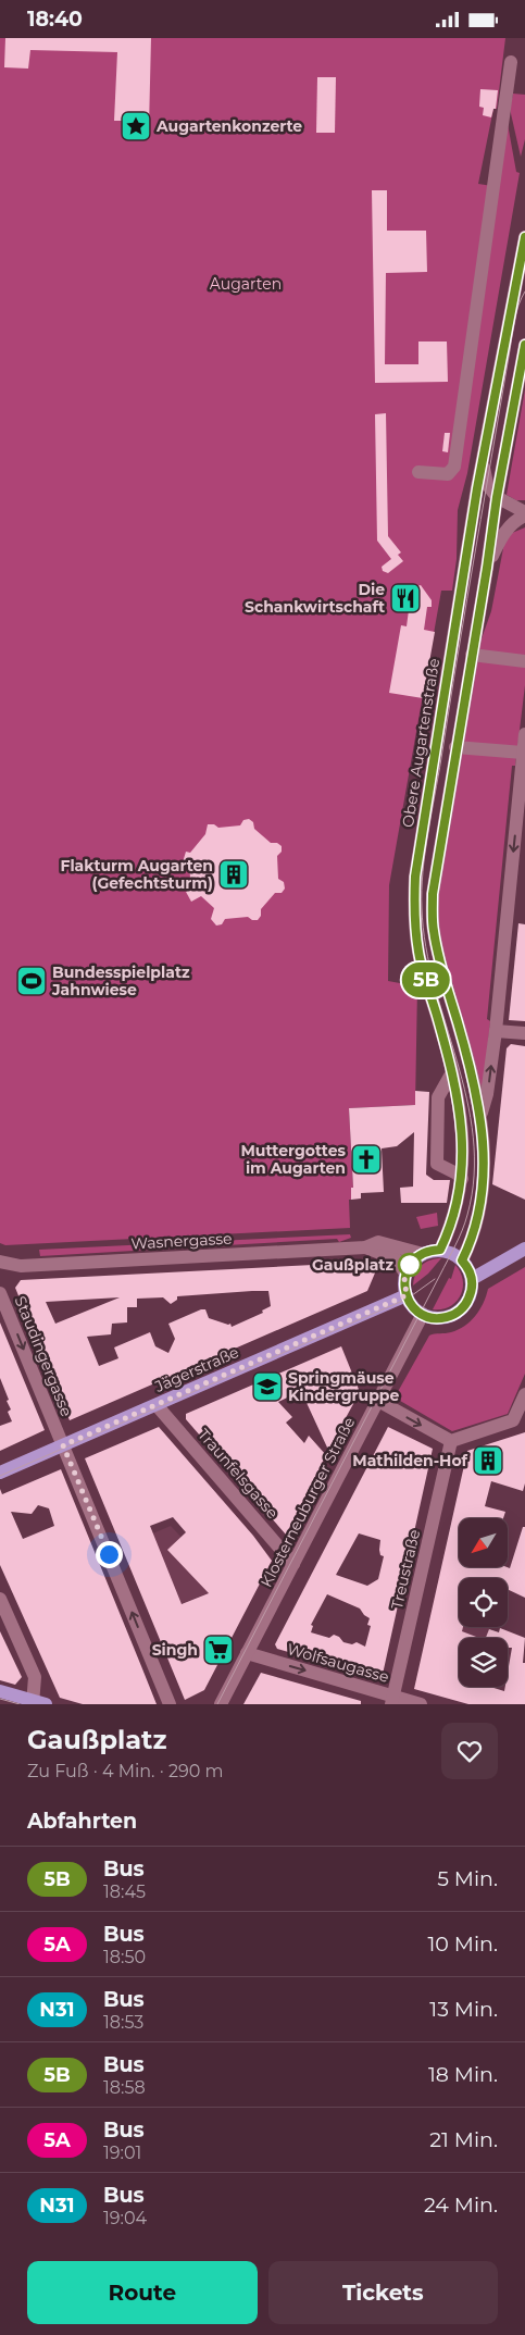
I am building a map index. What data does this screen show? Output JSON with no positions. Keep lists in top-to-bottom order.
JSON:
{
  "streets": {
    "main road": ["Jägerstraße"],
    "street": [
      "Obere Augartenstraße",
      "Wasnergasse",
      "Staudingergasse",
      "Traunfelsgasse",
      "Klosterneuburger Straße",
      "Treustraße",
      "Wolfsaugasse"
    ]
  },
  "crossings": [
    ["Obere Augartenstraße", "Wasnergasse"],
    ["Obere Augartenstraße", "Jägerstraße"],
    ["Obere Augartenstraße", "Klosterneuburger Straße"],
    ["Wasnergasse", "Jägerstraße"],
    ["Wasnergasse", "Klosterneuburger Straße"],
    ["Staudingergasse", "Jägerstraße"],
    ["Jägerstraße", "Traunfelsgasse"],
    ["Jägerstraße", "Klosterneuburger Straße"],
    ["Traunfelsgasse", "Klosterneuburger Straße"],
    ["Klosterneuburger Straße", "Wolfsaugasse"],
    ["Treustraße", "Wolfsaugasse"]
  ],
  "one_way": ["Wolfsaugasse"],
  "parks": ["Augarten"],
  "places": {
    "place": ["Augartenkonzerte"],
    "restaurant": ["Die Schankwirtschaft"],
    "building": ["Flakturm Augarten (Gefechtsturm)", "Mathilden-Hof"],
    "sports": ["Bundesspielplatz Jahnwiese"],
    "church": ["Muttergottes im Augarten"],
    "other": ["Gaußplatz"],
    "school or university": ["Springmäuse Kindergruppe"],
    "supermarket": ["Singh"]
  },
  "lines": ["bus line 5B"],
  "north": "bottom left",
  "page": {
    "status": "18:40",
    "on_map": "5B",
    "heading": [
      ["Gaußplatz", "Zu Fuß · 4 Min. · 290 m"],
      "Abfahrten"
    ],
    "list": [
      {
        "mark": "5B",
        "name": "Bus",
        "note": "18:45",
        "value": "5 Min."
      },
      {
        "mark": "5A",
        "name": "Bus",
        "note": "18:50",
        "value": "10 Min."
      },
      {
        "mark": "N31",
        "name": "Bus",
        "note": "18:53",
        "value": "13 Min."
      },
      {
        "mark": "5B",
        "name": "Bus",
        "note": "18:58",
        "value": "18 Min."
      },
      {
        "mark": "5A",
        "name": "Bus",
        "note": "19:01",
        "value": "21 Min."
      },
      {
        "mark": "N31",
        "name": "Bus",
        "note": "19:04",
        "value": "24 Min."
      }
    ],
    "buttons": ["Route", "Tickets"]
  }
}
